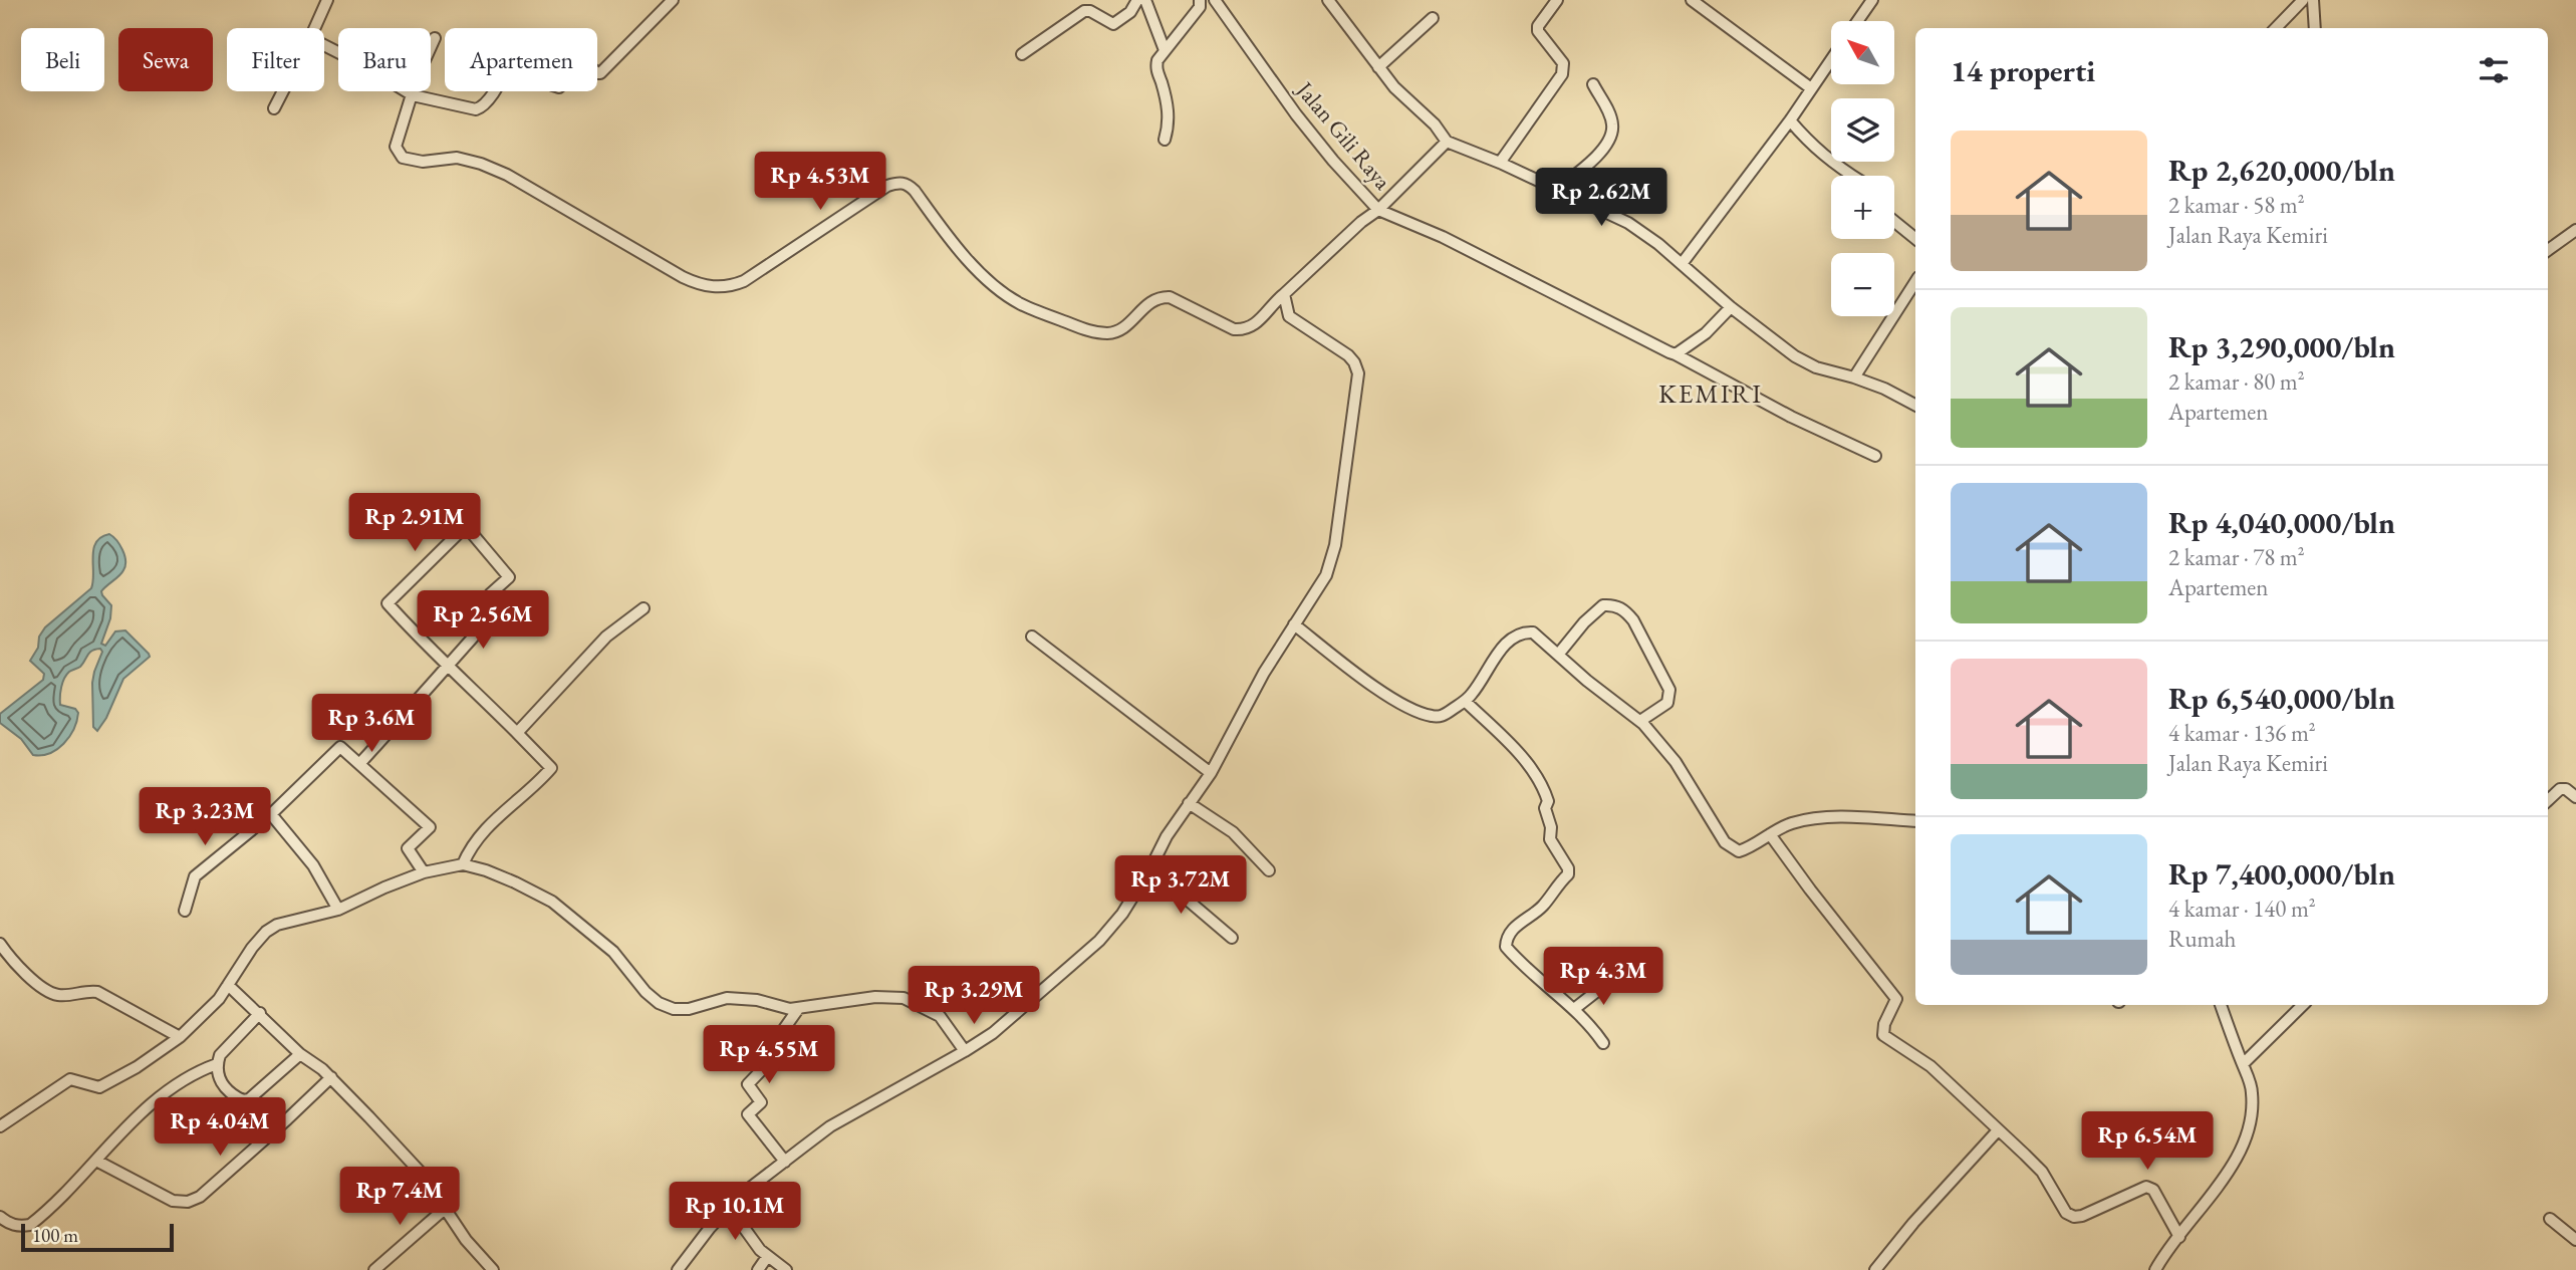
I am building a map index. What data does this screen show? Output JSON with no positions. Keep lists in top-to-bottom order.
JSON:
{
  "streets": {
    "street": ["Jalan Gili Raya"]
  },
  "districts": ["KEMIRI"],
  "scale_bar": "100 m",
  "north": "top left",
  "page": {
    "map_buttons": ["+", "−"],
    "chip": [
      "Beli",
      "Sewa",
      "Filter",
      "Baru",
      "Apartemen"
    ],
    "heading": "14 properti",
    "list": [
      {
        "name": "Rp 2,620,000/bln",
        "note": "2 kamar · 58 m² · Jalan Raya Kemiri"
      },
      {
        "name": "Rp 3,290,000/bln",
        "note": "2 kamar · 80 m² · Apartemen"
      },
      {
        "name": "Rp 4,040,000/bln",
        "note": "2 kamar · 78 m² · Apartemen"
      },
      {
        "name": "Rp 6,540,000/bln",
        "note": "4 kamar · 136 m² · Jalan Raya Kemiri"
      },
      {
        "name": "Rp 7,400,000/bln",
        "note": "4 kamar · 140 m² · Rumah"
      }
    ],
    "price": [
      "Rp 4.53M",
      "Rp 2.62M",
      "Rp 2.91M",
      "Rp 2.56M",
      "Rp 3.6M",
      "Rp 3.23M",
      "Rp 3.72M",
      "Rp 4.3M",
      "Rp 3.29M",
      "Rp 4.55M",
      "Rp 4.04M",
      "Rp 6.54M",
      "Rp 7.4M",
      "Rp 10.1M"
    ],
    "scale": "100 m"
  }
}
